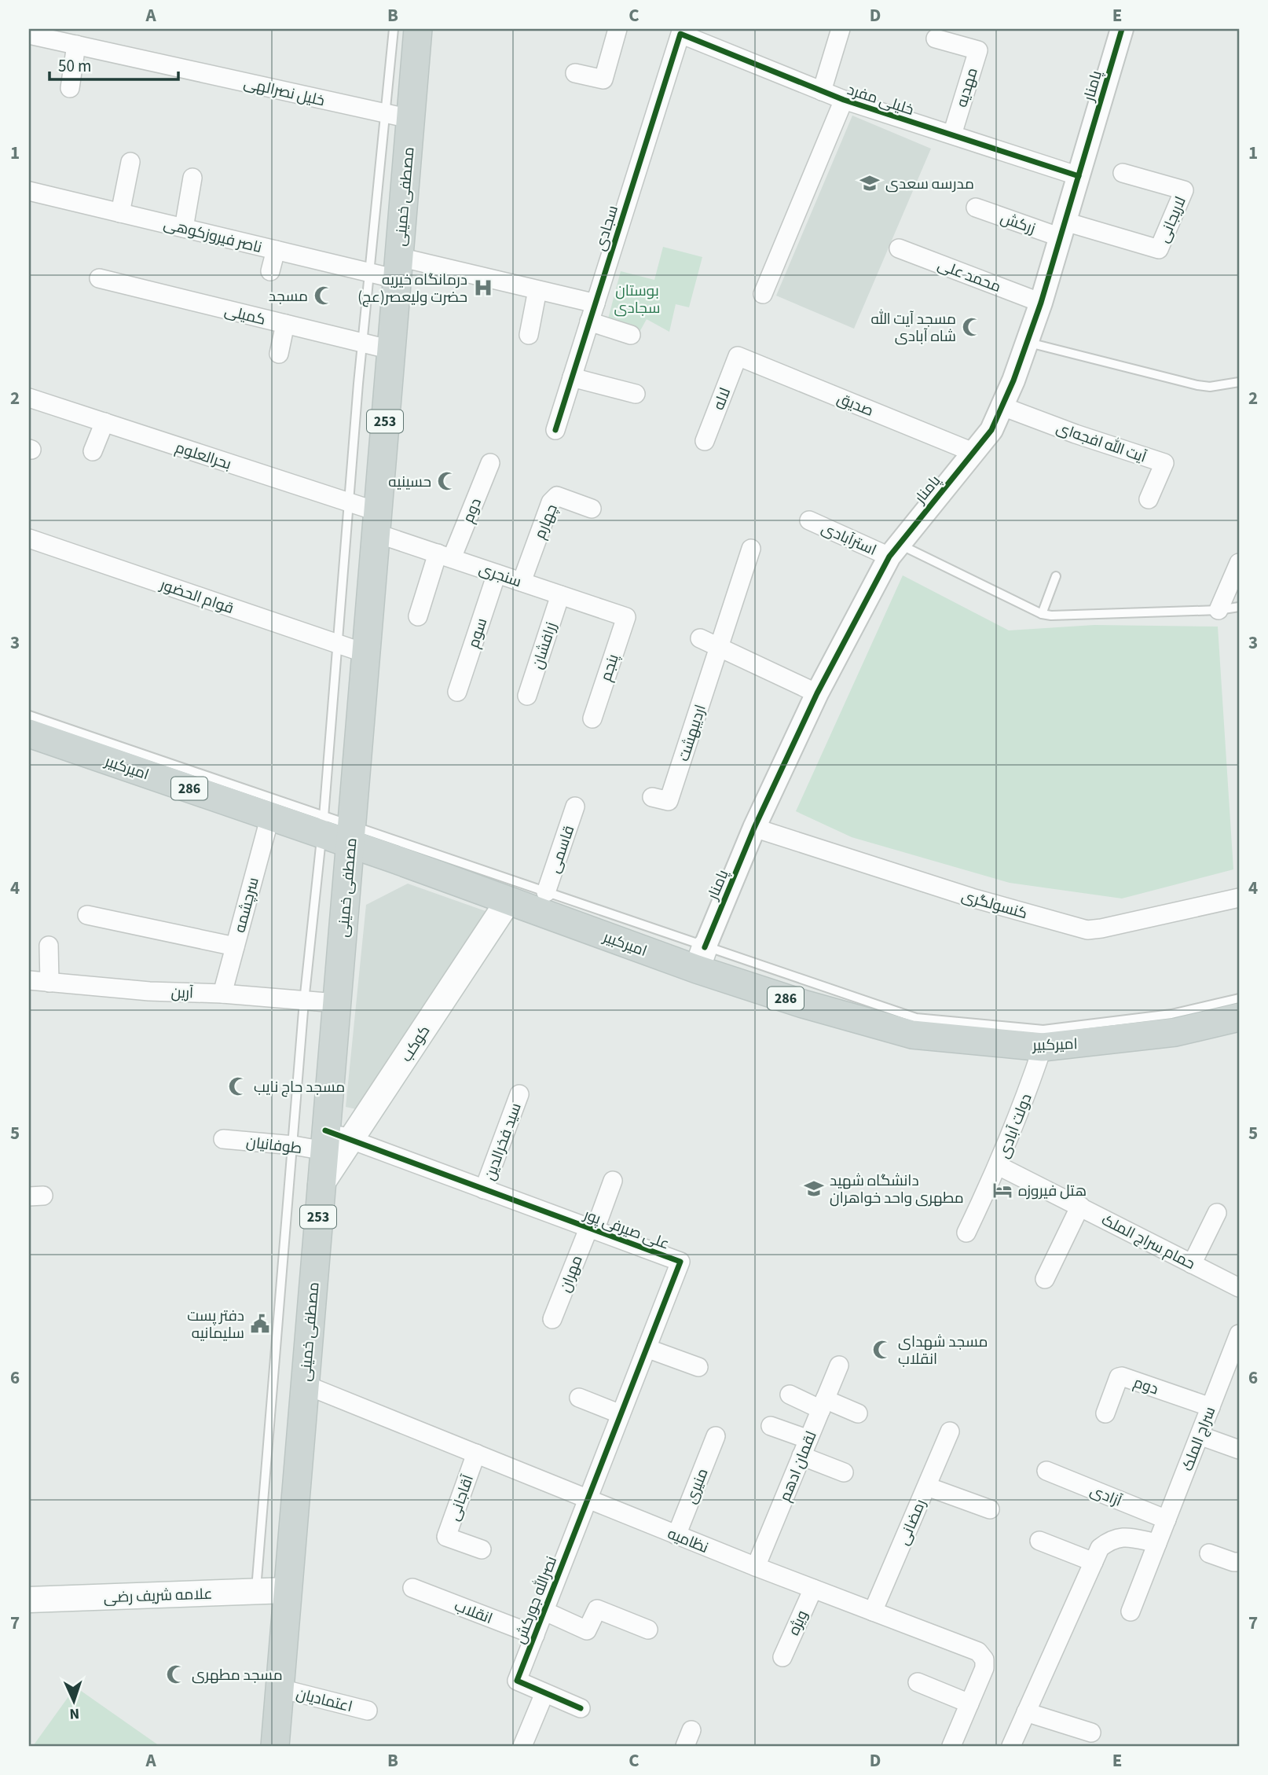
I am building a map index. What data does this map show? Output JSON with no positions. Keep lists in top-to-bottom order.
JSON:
{
  "streets": {
    "main road": [
      "مصطفی خمینی",
      "253",
      "امیرکبیر",
      "286",
      "کوکب",
      "علامه شریف رضی"
    ],
    "street": [
      "پامنار",
      "مهدیه",
      "خلیل نصرالهی",
      "خلیلی مفرد",
      "لاریجانی",
      "زرکش",
      "سجادی",
      "ناصر فیروزکوهی",
      "محمد علی",
      "کمیلی",
      "لاله",
      "صدیق",
      "آیت الله افجه‌ای",
      "بحرالعلوم",
      "دوم",
      "چهارم",
      "استرآبادی",
      "سنجری",
      "قوام الحضور",
      "سوم",
      "زرافشان",
      "پنجم",
      "اردیبهشت",
      "قاسمی",
      "کنسولگری",
      "سرچشمه",
      "آرین",
      "دولت آبادی",
      "سید فخرالدین",
      "طوفانیان",
      "علی صیرفی پور",
      "حمام سراج الملک",
      "مهران",
      "سراج الملک",
      "لقمان ادهم",
      "منیری",
      "آزادی",
      "آقاجانی",
      "رمضانی",
      "نظامیه",
      "نصرالله جورکش",
      "انقلاب",
      "ویژه",
      "اعتمادیان"
    ]
  },
  "crossings": [
    ["پامنار", "خلیلی مفرد"],
    ["پامنار", "لاریجانی"],
    ["پامنار", "زرکش"],
    ["پامنار", "محمد علی"],
    ["پامنار", "صدیق"],
    ["پامنار", "آیت الله افجه‌ای"],
    ["پامنار", "استرآبادی"],
    ["پامنار", "امیرکبیر"],
    ["پامنار", "کنسولگری"],
    ["مهدیه", "خلیلی مفرد"],
    ["خلیل نصرالهی", "مصطفی خمینی"],
    ["خلیلی مفرد", "سجادی"],
    ["مصطفی خمینی", "ناصر فیروزکوهی"],
    ["مصطفی خمینی", "کمیلی"],
    ["مصطفی خمینی", "بحرالعلوم"],
    ["مصطفی خمینی", "سنجری"],
    ["مصطفی خمینی", "قوام الحضور"],
    ["مصطفی خمینی", "امیرکبیر"],
    ["مصطفی خمینی", "آرین"],
    ["مصطفی خمینی", "کوکب"],
    ["مصطفی خمینی", "طوفانیان"],
    ["مصطفی خمینی", "علی صیرفی پور"],
    ["مصطفی خمینی", "نظامیه"],
    ["مصطفی خمینی", "علامه شریف رضی"],
    ["مصطفی خمینی", "اعتمادیان"],
    ["لاریجانی", "زرکش"],
    ["لاله", "صدیق"],
    ["بحرالعلوم", "سنجری"],
    ["دوم", "سنجری"],
    ["دوم", "سراج الملک"],
    ["چهارم", "سنجری"],
    ["سنجری", "سوم"],
    ["سنجری", "زرافشان"],
    ["سنجری", "پنجم"],
    ["امیرکبیر", "سرچشمه"],
    ["امیرکبیر", "کوکب"],
    ["امیرکبیر", "دولت آبادی"],
    ["سرچشمه", "آرین"],
    ["کوکب", "علی صیرفی پور"],
    ["دولت آبادی", "حمام سراج الملک"],
    ["سید فخرالدین", "علی صیرفی پور"],
    ["طوفانیان", "علی صیرفی پور"],
    ["علی صیرفی پور", "مهران"],
    ["علی صیرفی پور", "نظامیه"],
    ["علی صیرفی پور", "نصرالله جورکش"],
    ["سراج الملک", "آزادی"],
    ["لقمان ادهم", "نظامیه"],
    ["منیری", "نظامیه"],
    ["آقاجانی", "نظامیه"],
    ["رمضانی", "نظامیه"],
    ["نظامیه", "نصرالله جورکش"],
    ["نظامیه", "ویژه"],
    ["نصرالله جورکش", "انقلاب"]
  ],
  "parks": ["بوستان سجادی"],
  "places": {
    "school or university": ["مدرسه سعدی", "دانشگاه شهید مطهری واحد خواهران"],
    "hospital": ["درمانگاه خیریه حضرت ولیعصر(عج)"],
    "mosque": [
      "مسجد",
      "مسجد آیت الله شاه آبادی",
      "حسینیه",
      "مسجد حاج نایب",
      "مسجد شهدای انقلاب",
      "مسجد مطهری"
    ],
    "hotel": ["هتل فیروزه"],
    "public building": ["دفتر پست سلیمانیه"]
  },
  "scale_bar": "50 m",
  "north": "bottom",
  "grid": {
    "columns": [
      "A",
      "B",
      "C",
      "D",
      "E"
    ],
    "rows": [
      "1",
      "2",
      "3",
      "4",
      "5",
      "6",
      "7"
    ]
  }
}
